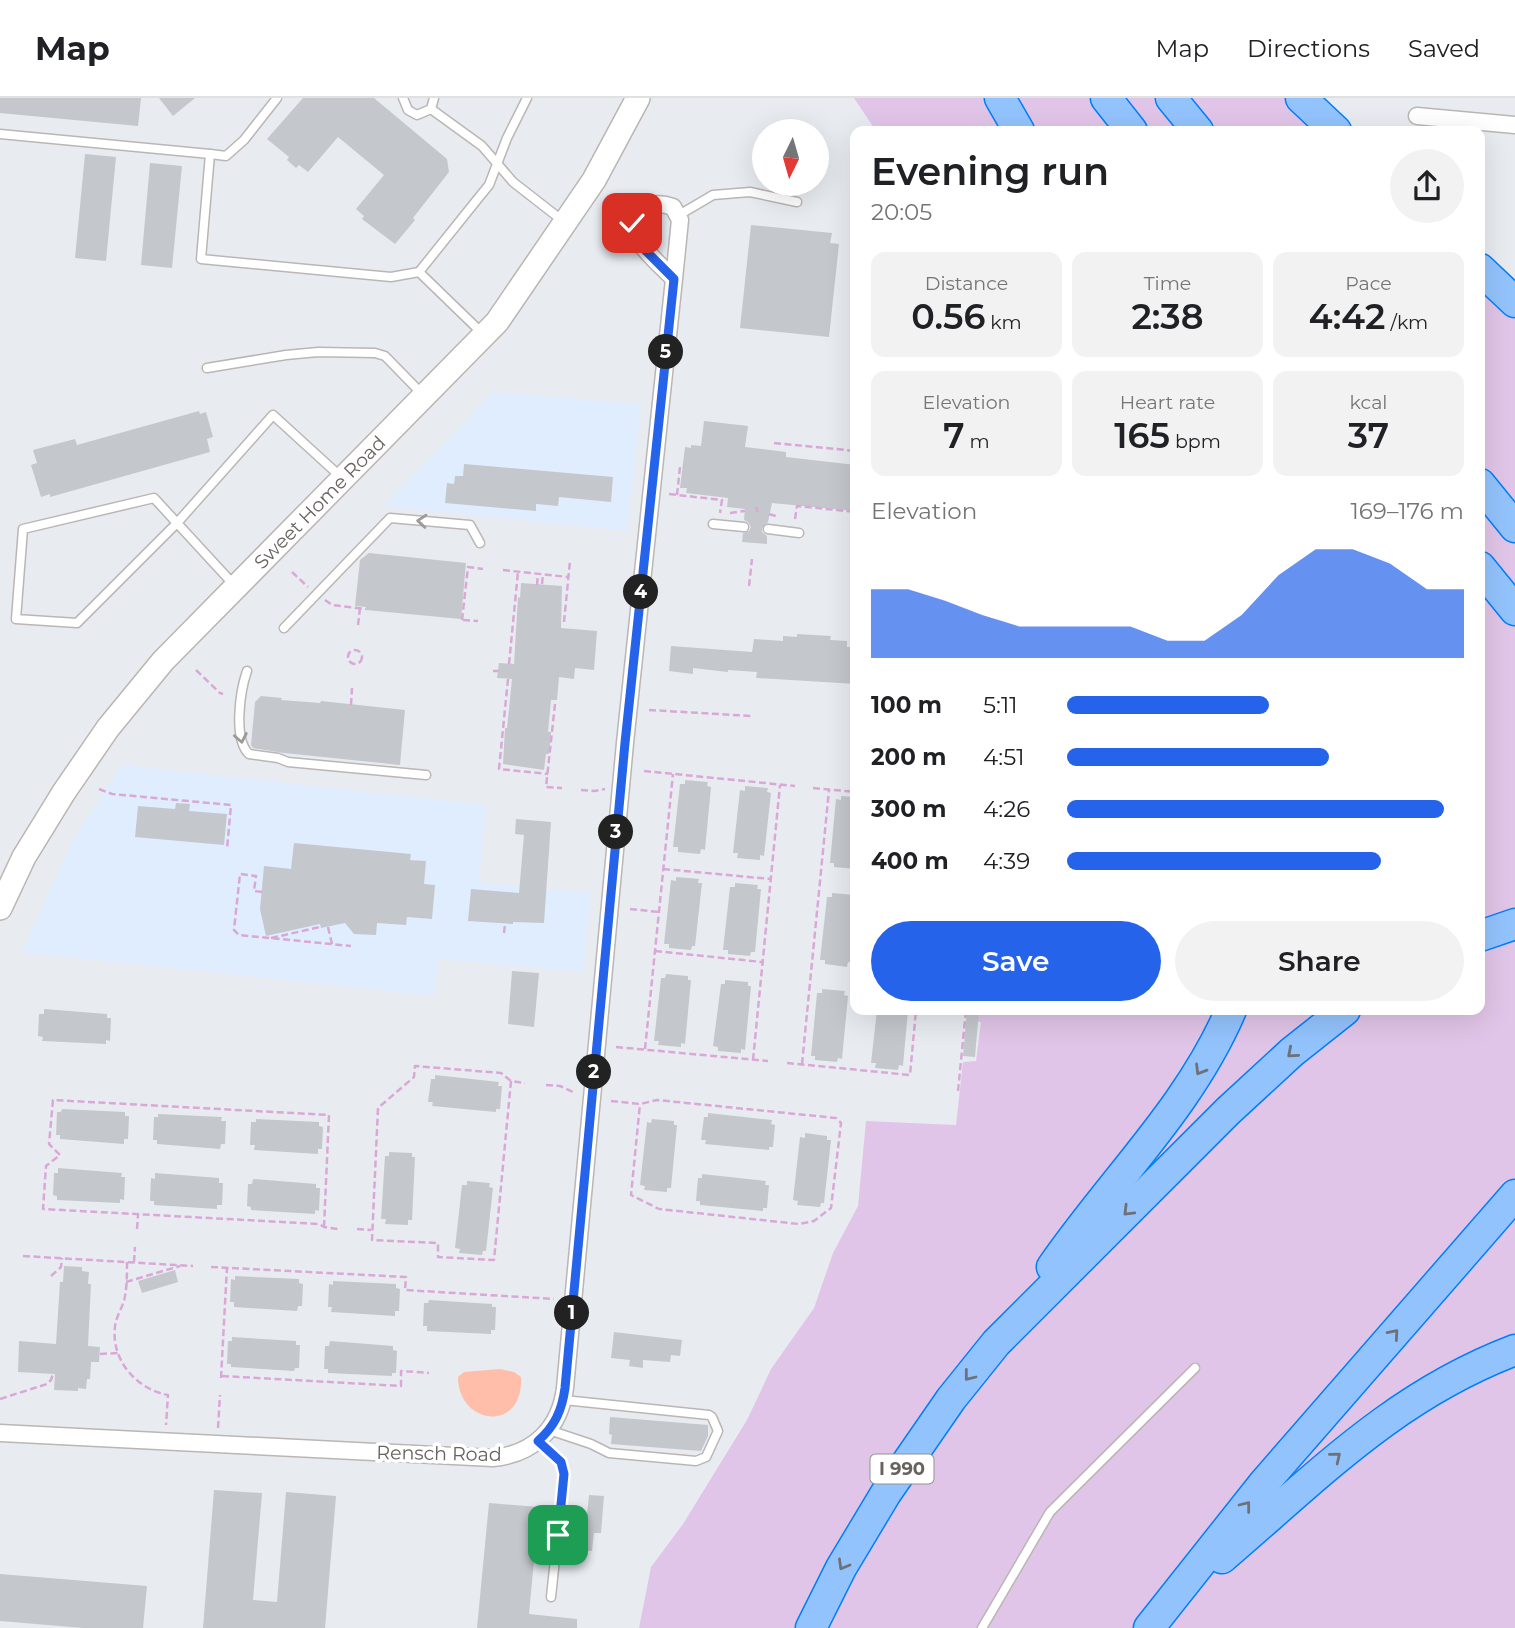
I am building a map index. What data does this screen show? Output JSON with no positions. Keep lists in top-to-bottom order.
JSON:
{
  "streets": {
    "highway": ["I 990"],
    "main road": ["Sweet Home Road"],
    "street": ["Rensch Road"]
  },
  "north": "bottom",
  "page": {
    "header": "Map",
    "nav": ["Map", "Directions", "Saved"],
    "heading": ["Evening run", "20:05"],
    "stats": [
      ["Distance", "0.56 km"],
      ["Time", "2:38"],
      ["Pace", "4:42 /km"],
      ["Elevation", "7 m"],
      ["Heart rate", "165 bpm"],
      ["kcal", "37"]
    ],
    "pins": [
      "5",
      "4",
      "3",
      "2",
      "1"
    ],
    "chart": ["Elevation", "169–176 m"],
    "list": [
      {
        "name": "100 m",
        "note": "5:11"
      },
      {
        "name": "200 m",
        "note": "4:51"
      },
      {
        "name": "300 m",
        "note": "4:26"
      },
      {
        "name": "400 m",
        "note": "4:39"
      }
    ],
    "buttons": ["Save", "Share"]
  }
}
